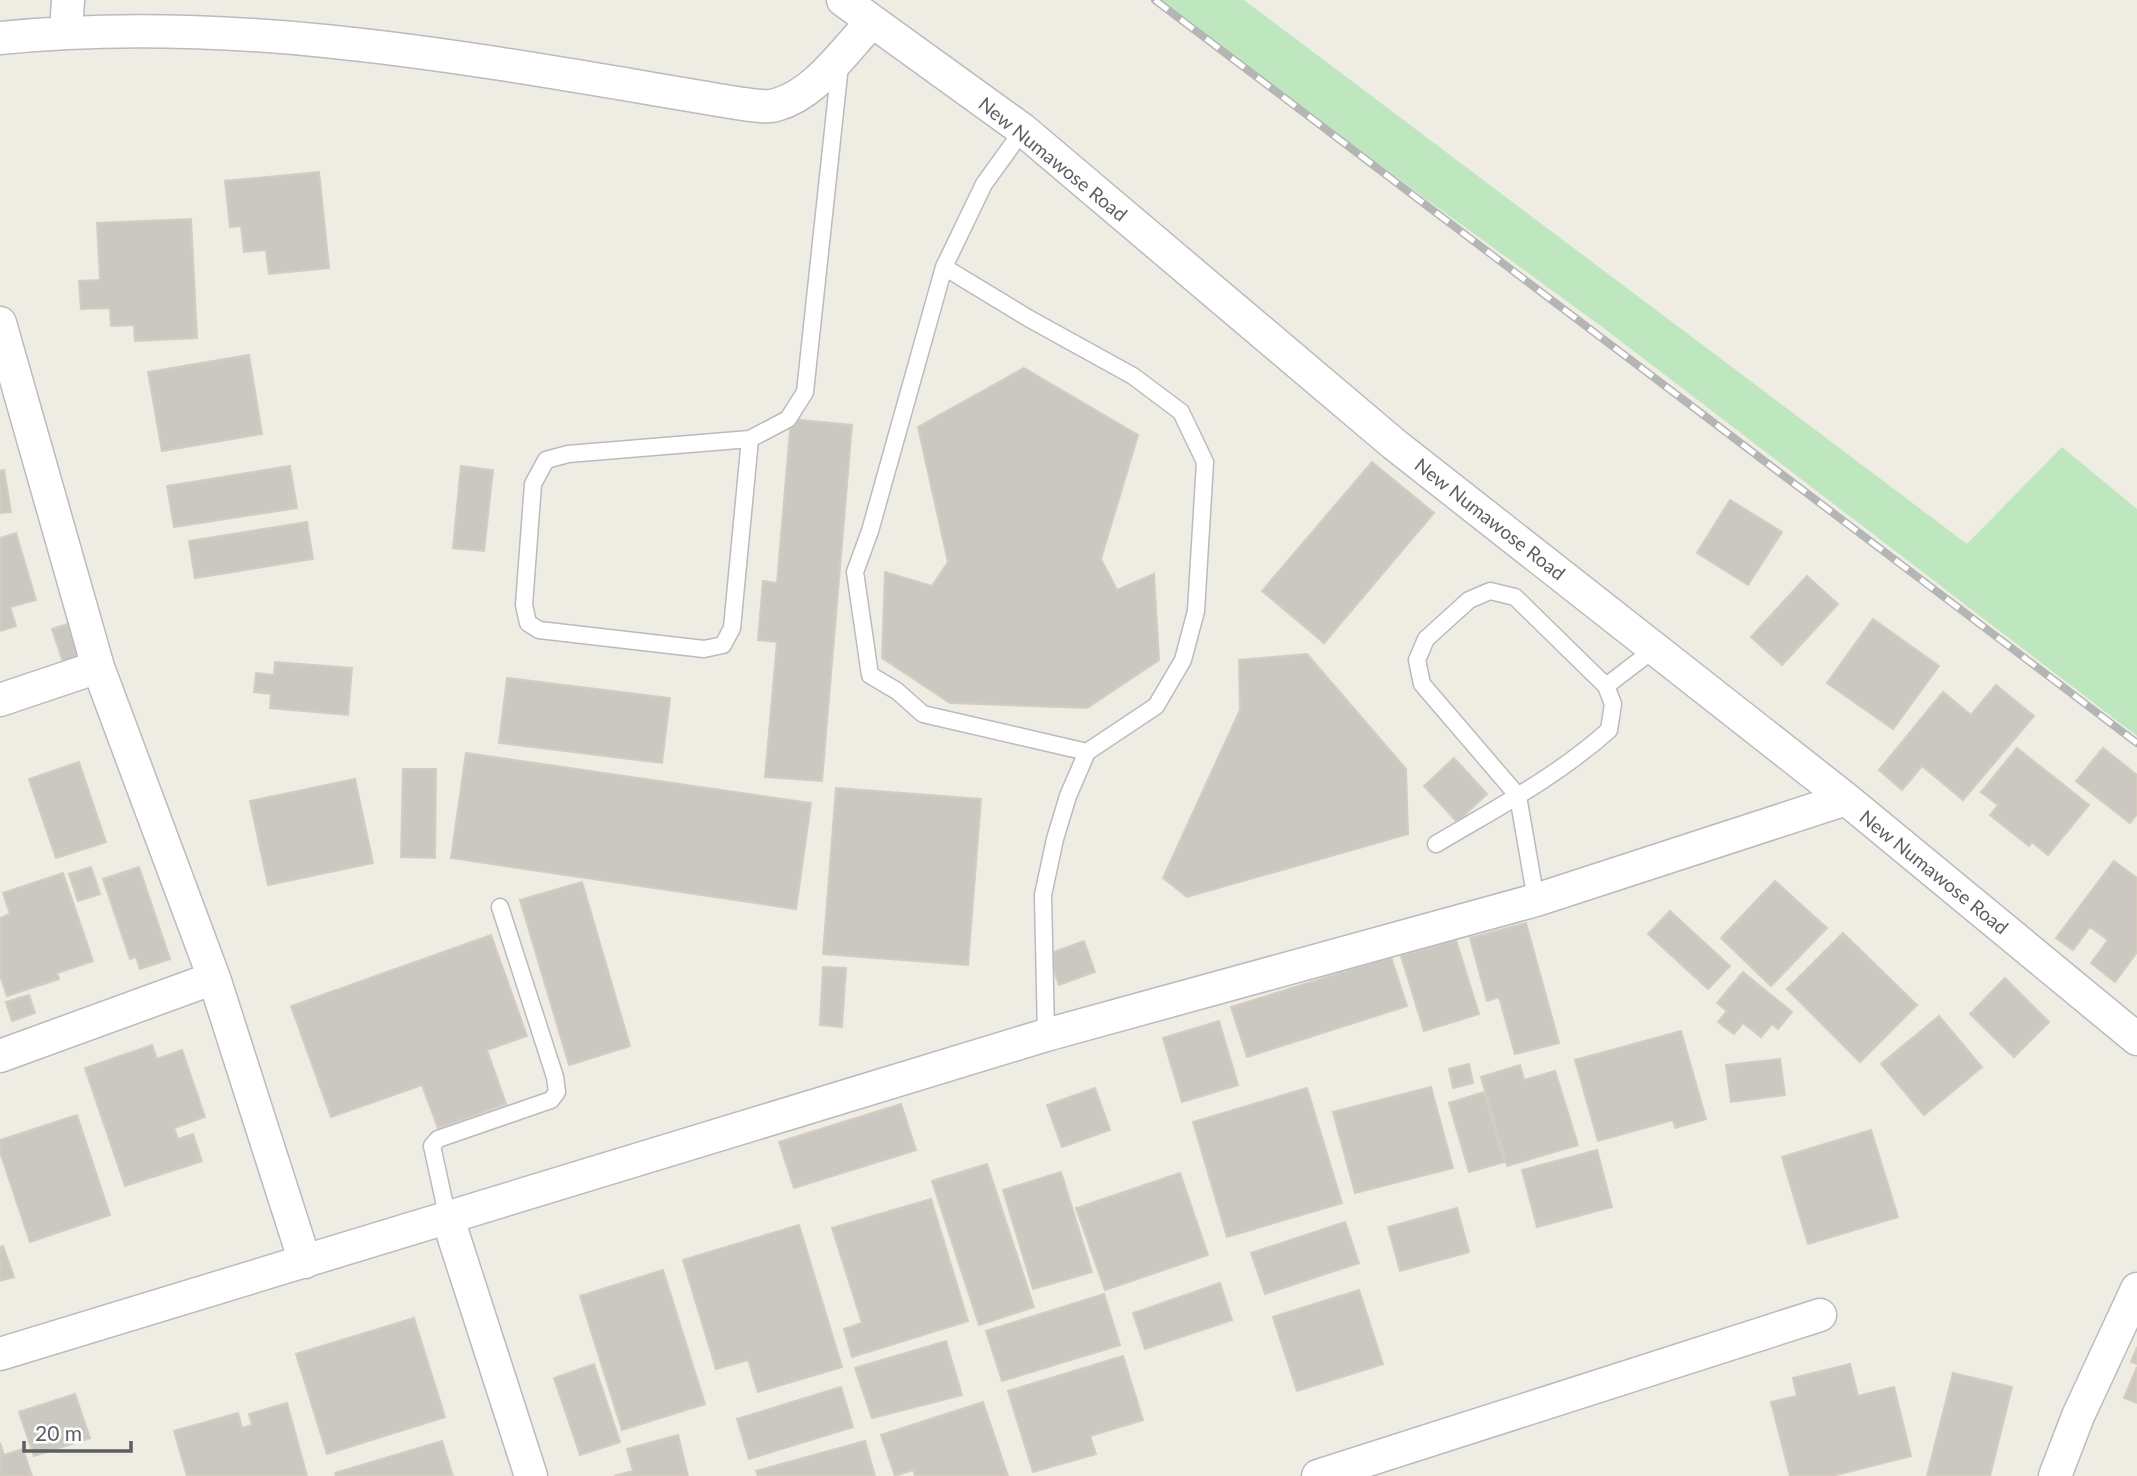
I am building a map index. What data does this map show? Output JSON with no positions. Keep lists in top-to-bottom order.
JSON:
{
  "streets": {
    "street": ["New Numawose Road"]
  },
  "scale_bar": "20 m"
}
